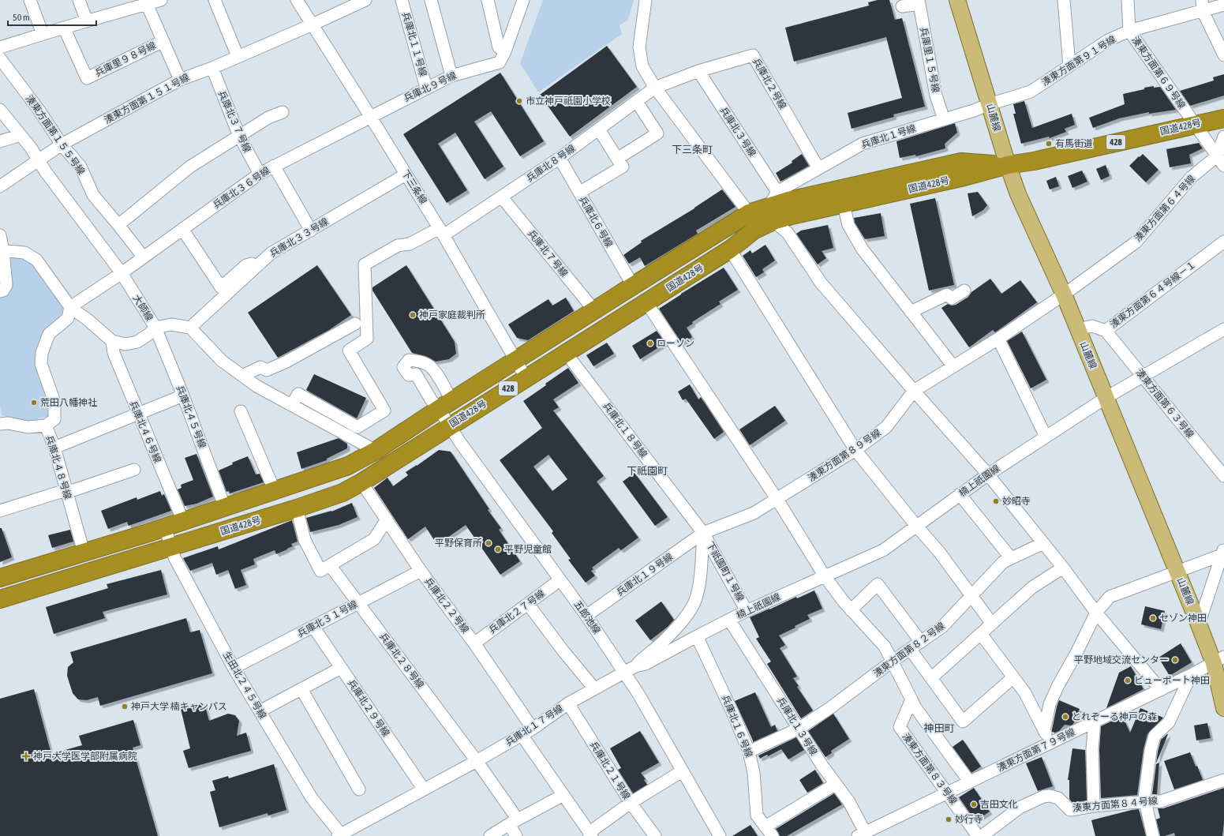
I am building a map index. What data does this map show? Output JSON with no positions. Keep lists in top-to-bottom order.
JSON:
{
  "streets": {
    "highway": ["国道428号", "428"],
    "main road": ["山麓線"],
    "street": [
      "兵庫北１１号線",
      "兵庫里９８号線",
      "兵庫里１５号線",
      "湊東方面第９１号線",
      "湊東方面第６９号線",
      "兵庫北２号線",
      "兵庫北９号線",
      "湊東方面第１５１号線",
      "兵庫北３７号線",
      "兵庫北３号線",
      "湊東方面第１５５号線",
      "兵庫北１号線",
      "兵庫北８号線",
      "下三条線",
      "兵庫北３６号線",
      "湊東方面第６４号線",
      "兵庫北６号線",
      "兵庫北３３号線",
      "兵庫北７号線",
      "湊東方面第６４号線－１",
      "大師線",
      "湊東方面第６３号線",
      "兵庫北４５号線",
      "兵庫北１８号線",
      "兵庫北４６号線",
      "湊東方面第８９号線",
      "兵庫北４８号線",
      "楠上祇園線",
      "下祇園町１号線",
      "兵庫北１９号線",
      "兵庫北２２号線",
      "兵庫北２７号線",
      "五郎池線",
      "兵庫北３１号線",
      "湊東方面第８２号線",
      "兵庫北２８号線",
      "生田北２４５号線",
      "兵庫北２９号線",
      "兵庫北１７号線",
      "兵庫北１６号線",
      "兵庫北１３号線",
      "湊東方面第７９号線",
      "湊東方面第８３号線",
      "兵庫北２１号線",
      "湊東方面第８４号線"
    ]
  },
  "crossings": [
    ["兵庫北１１号線", "兵庫北９号線"],
    ["兵庫里１５号線", "兵庫北１号線"],
    ["湊東方面第９１号線", "湊東方面第６９号線"],
    ["湊東方面第９１号線", "山麓線"],
    ["湊東方面第９１号線", "兵庫北１号線"],
    ["湊東方面第６９号線", "国道428号"],
    ["湊東方面第６９号線", "湊東方面第６４号線"],
    ["兵庫北２号線", "兵庫北３号線"],
    ["兵庫北２号線", "兵庫北１号線"],
    ["兵庫北２号線", "兵庫北８号線"],
    ["兵庫北９号線", "下三条線"],
    ["兵庫北９号線", "兵庫北３６号線"],
    ["湊東方面第１５１号線", "兵庫北３７号線"],
    ["湊東方面第１５１号線", "湊東方面第１５５号線"],
    ["湊東方面第１５１号線", "下三条線"],
    ["湊東方面第１５１号線", "大師線"],
    ["山麓線", "国道428号"],
    ["山麓線", "兵庫北１号線"],
    ["山麓線", "湊東方面第６４号線"],
    ["山麓線", "湊東方面第６４号線－１"],
    ["山麓線", "湊東方面第８９号線"],
    ["山麓線", "楠上祇園線"],
    ["山麓線", "湊東方面第７９号線"],
    ["兵庫北３７号線", "兵庫北３６号線"],
    ["国道428号", "下三条線"],
    ["国道428号", "兵庫北６号線"],
    ["国道428号", "兵庫北７号線"],
    ["国道428号", "兵庫北４５号線"],
    ["国道428号", "兵庫北１８号線"],
    ["国道428号", "兵庫北４６号線"],
    ["国道428号", "兵庫北４８号線"],
    ["国道428号", "兵庫北２２号線"],
    ["国道428号", "五郎池線"],
    ["国道428号", "生田北２４５号線"],
    ["兵庫北３号線", "兵庫北１号線"],
    ["湊東方面第１５５号線", "兵庫北３６号線"],
    ["兵庫北８号線", "下三条線"],
    ["兵庫北８号線", "兵庫北６号線"],
    ["兵庫北８号線", "兵庫北７号線"],
    ["下三条線", "兵庫北３６号線"],
    ["下三条線", "兵庫北３３号線"],
    ["兵庫北３６号線", "大師線"],
    ["湊東方面第６４号線", "湊東方面第８９号線"],
    ["兵庫北３３号線", "大師線"],
    ["湊東方面第６４号線－１", "湊東方面第６３号線"],
    ["大師線", "兵庫北４５号線"],
    ["湊東方面第６３号線", "楠上祇園線"],
    ["兵庫北１８号線", "湊東方面第８９号線"],
    ["兵庫北１８号線", "下祇園町１号線"],
    ["兵庫北１８号線", "兵庫北１９号線"],
    ["湊東方面第８９号線", "下祇園町１号線"],
    ["湊東方面第８９号線", "兵庫北１９号線"],
    ["楠上祇園線", "下祇園町１号線"],
    ["楠上祇園線", "兵庫北１７号線"],
    ["楠上祇園線", "兵庫北１３号線"],
    ["下祇園町１号線", "兵庫北１９号線"],
    ["兵庫北１９号線", "五郎池線"],
    ["兵庫北２２号線", "兵庫北２７号線"],
    ["兵庫北２２号線", "兵庫北３１号線"],
    ["兵庫北２２号線", "兵庫北１７号線"],
    ["兵庫北２７号線", "五郎池線"],
    ["五郎池線", "兵庫北１７号線"],
    ["兵庫北３１号線", "兵庫北２８号線"],
    ["兵庫北３１号線", "生田北２４５号線"],
    ["兵庫北３１号線", "兵庫北２９号線"],
    ["湊東方面第８２号線", "兵庫北１６号線"],
    ["湊東方面第８２号線", "兵庫北１３号線"],
    ["兵庫北２８号線", "兵庫北１７号線"],
    ["生田北２４５号線", "兵庫北１７号線"],
    ["兵庫北２９号線", "兵庫北１７号線"],
    ["兵庫北１７号線", "兵庫北１６号線"],
    ["兵庫北１７号線", "兵庫北１３号線"],
    ["兵庫北１７号線", "兵庫北２１号線"],
    ["兵庫北１３号線", "湊東方面第７９号線"],
    ["湊東方面第７９号線", "湊東方面第８３号線"]
  ],
  "districts": ["下三条町", "下祇園町", "神田町"],
  "places": {
    "other": [
      "市立神戸祇園小学校",
      "有馬街道",
      "神戸家庭裁判所",
      "ローソン",
      "荒田八幡神社",
      "妙昭寺",
      "平野保育所",
      "平野児童館",
      "セゾン神田",
      "平野地域交流センター",
      "ビューポート神田",
      "神戸大学 楠キャンパス",
      "とれぞーる神戸の森",
      "吉田文化",
      "妙行寺"
    ],
    "health": ["神戸大学医学部附属病院"]
  },
  "scale_bar": "50 m"
}
